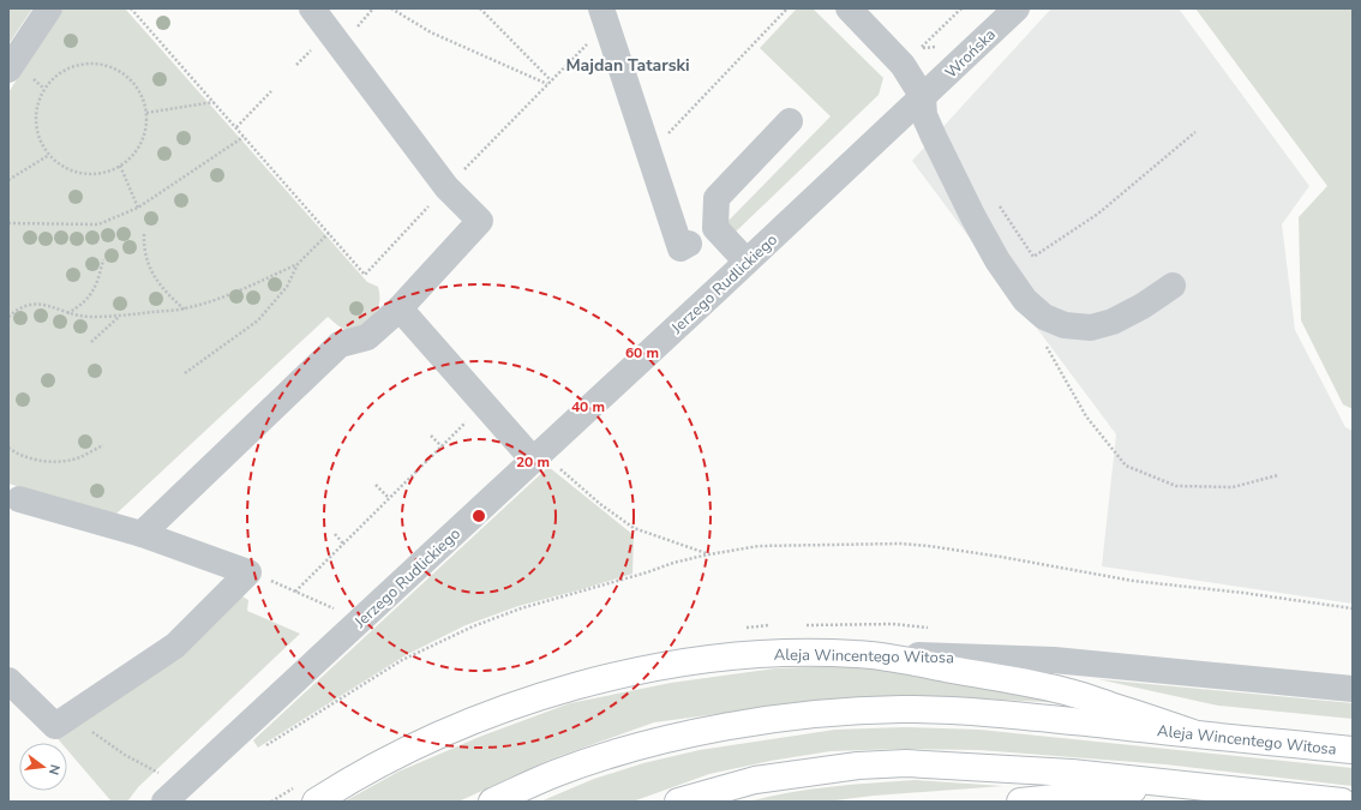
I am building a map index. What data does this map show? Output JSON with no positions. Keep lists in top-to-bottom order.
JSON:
{
  "streets": {
    "main road": ["Aleja Wincentego Witosa"],
    "street": ["Wrońska", "Jerzego Rudlickiego"]
  },
  "crossings": [
    ["Wrońska", "Jerzego Rudlickiego"]
  ],
  "districts": ["Majdan Tatarski"],
  "north": "right",
  "rings": ["60 m", "40 m", "20 m"]
}
